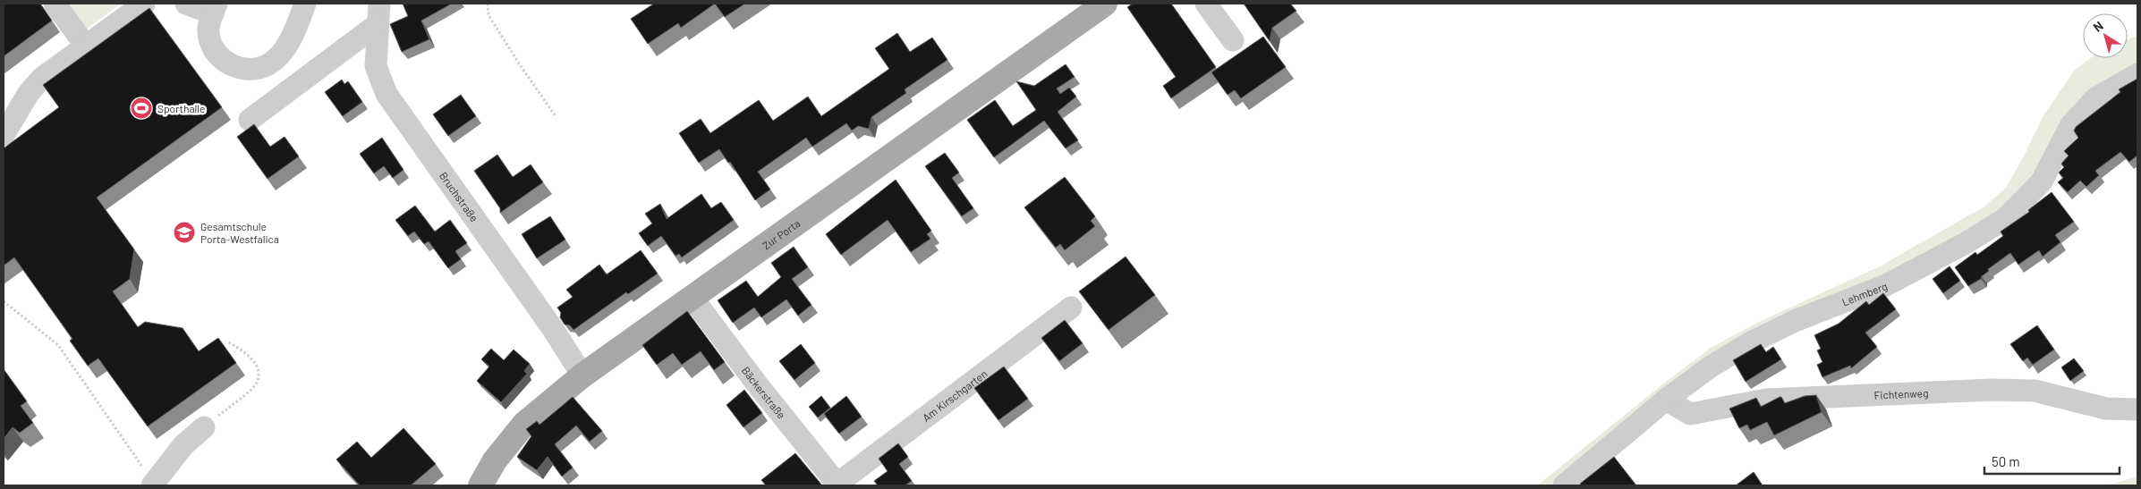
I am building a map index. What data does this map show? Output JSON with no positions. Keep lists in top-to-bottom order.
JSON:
{
  "streets": {
    "main road": ["Zur Porta"],
    "street": [
      "Bruchstraße",
      "Lehmberg",
      "Bäckerstraße",
      "Fichtenweg",
      "Am Kirschgarten"
    ]
  },
  "crossings": [
    ["Bruchstraße", "Zur Porta"],
    ["Zur Porta", "Bäckerstraße"],
    ["Lehmberg", "Fichtenweg"],
    ["Bäckerstraße", "Am Kirschgarten"]
  ],
  "places": {
    "sports": ["Sporthalle"],
    "school or university": ["Gesamtschule Porta-Westfalica"]
  },
  "scale_bar": "50 m",
  "north": "top left"
}
